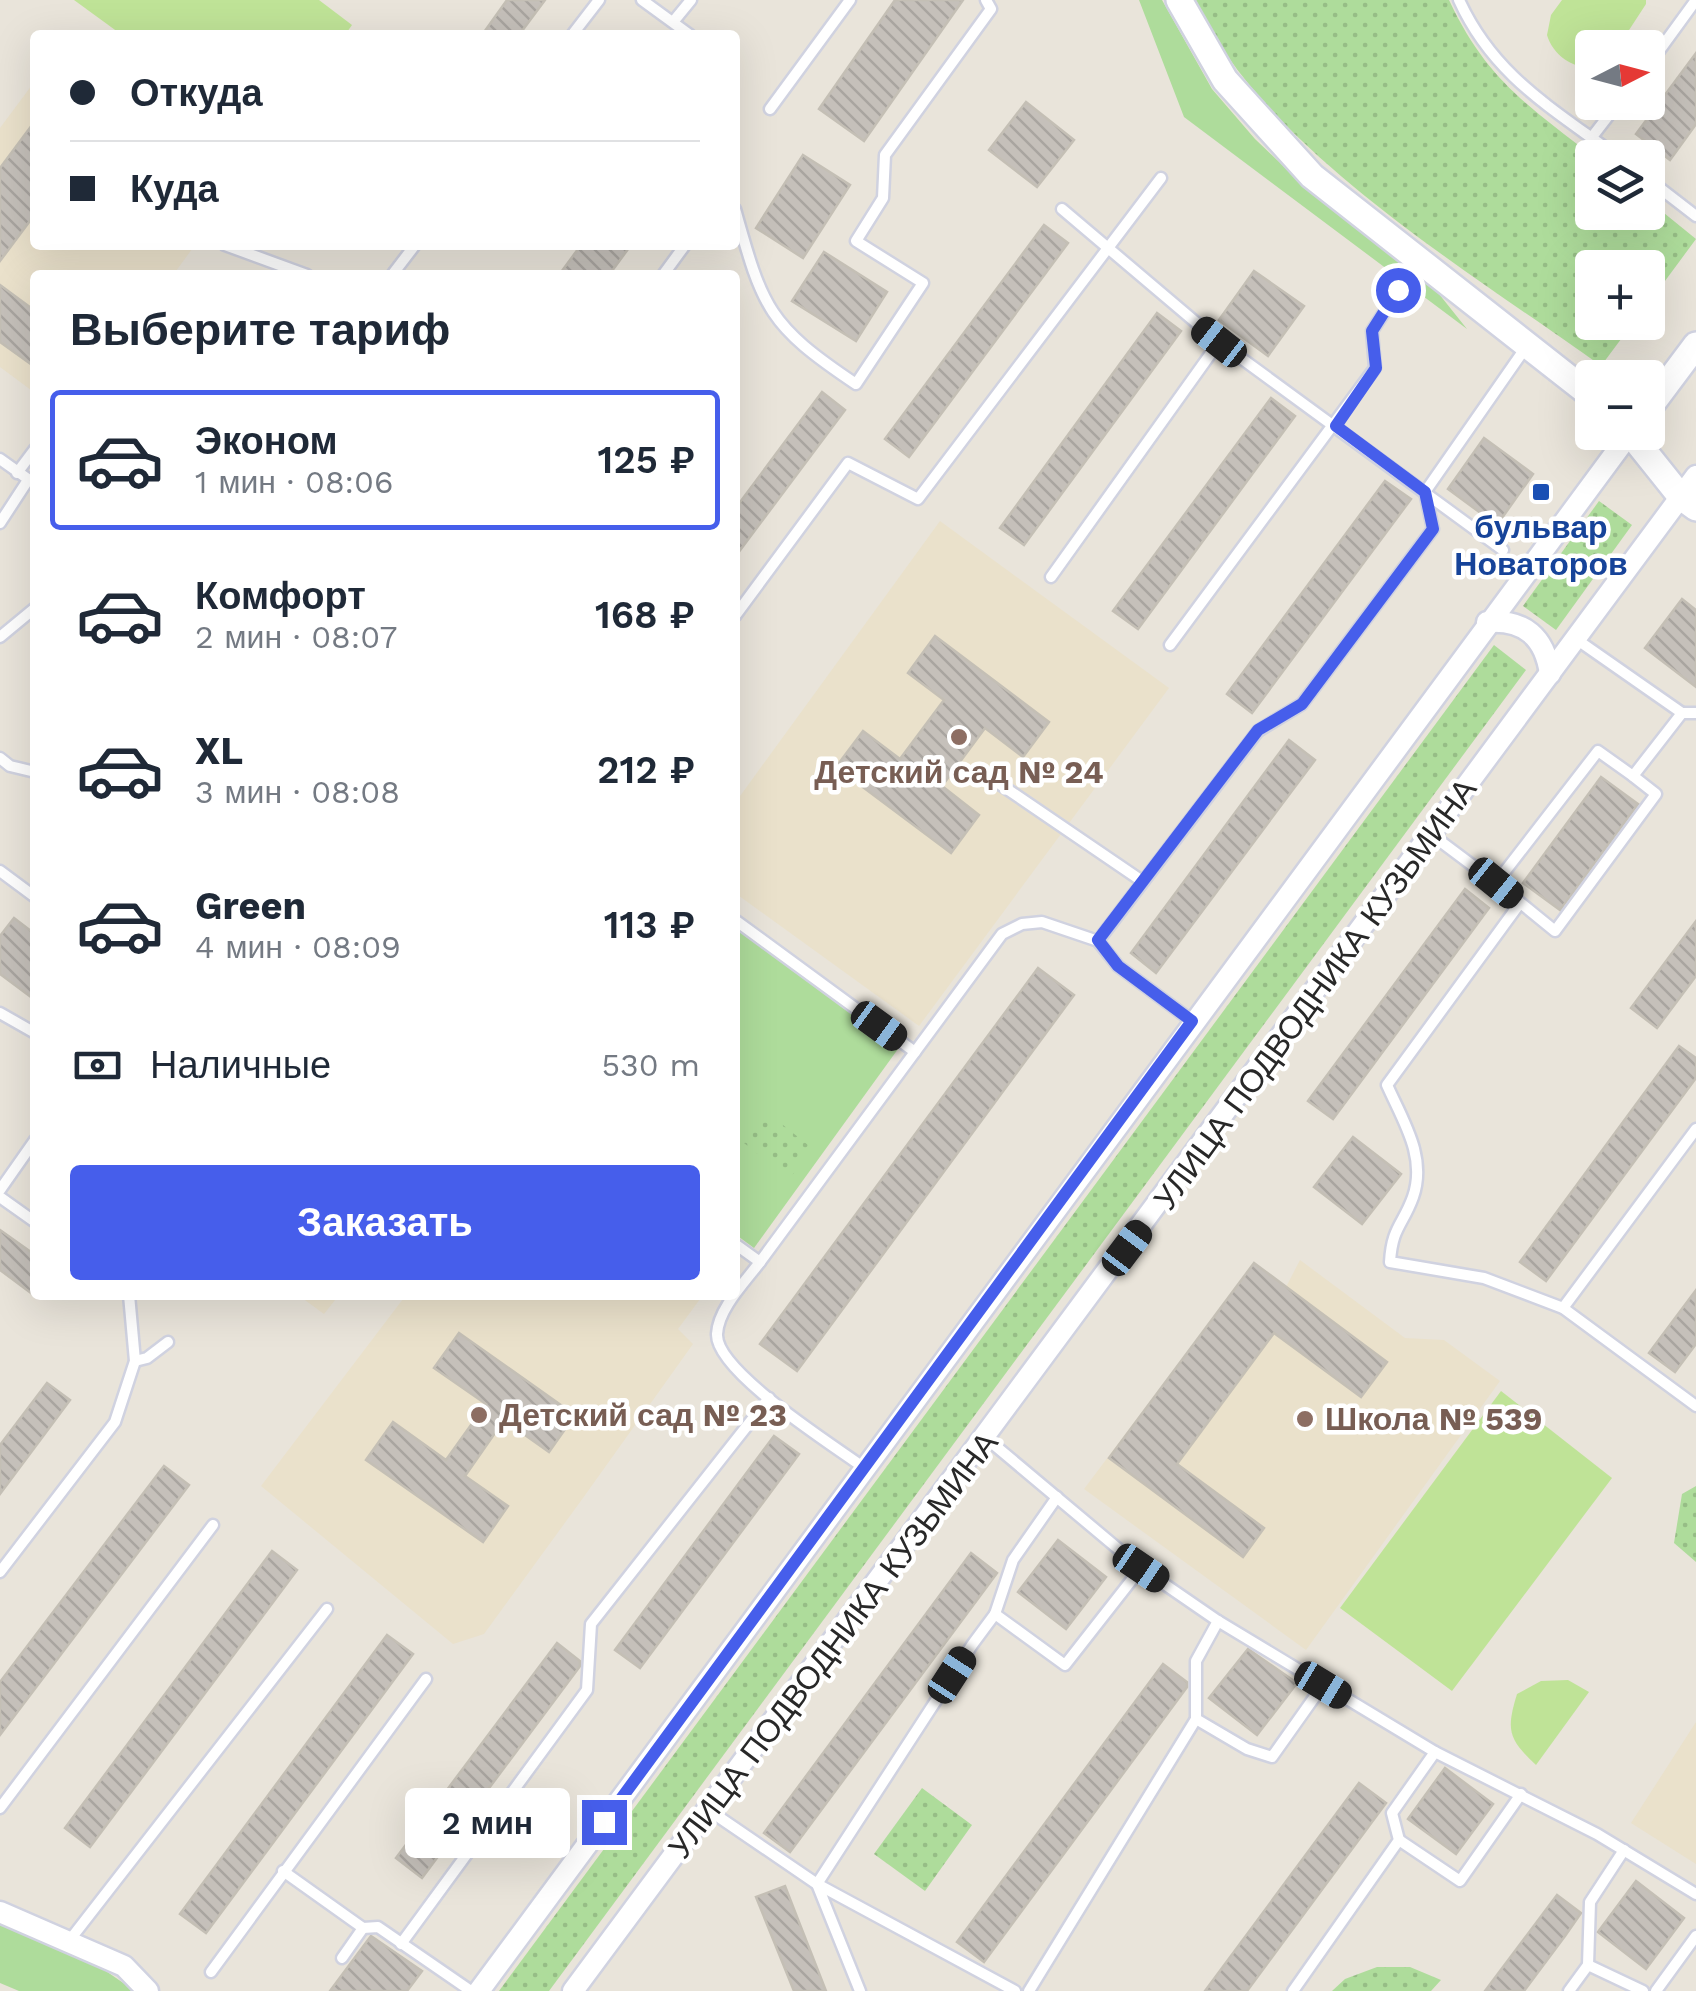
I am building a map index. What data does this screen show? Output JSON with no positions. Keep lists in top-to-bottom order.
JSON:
{
  "streets": {
    "street": ["УЛИЦА ПОДВОДНИКА КУЗЬМИНА"]
  },
  "places": {
    "transit": ["бульвар Новаторов"],
    "other": ["Детский сад № 24", "Детский сад № 23", "Школа № 539"]
  },
  "north": "right",
  "page": {
    "map_buttons": ["+", "−"],
    "banner": ["Откуда", "Куда"],
    "heading": "Выберите тариф",
    "list": [
      {
        "name": "Эконом",
        "note": "1 мин · 08:06",
        "value": "125 ₽"
      },
      {
        "name": "Комфорт",
        "note": "2 мин · 08:07",
        "value": "168 ₽"
      },
      {
        "name": "XL",
        "note": "3 мин · 08:08",
        "value": "212 ₽"
      },
      {
        "name": "Green",
        "note": "4 мин · 08:09",
        "value": "113 ₽"
      }
    ],
    "pay": ["Наличные", "530 m"],
    "buttons": "Заказать",
    "bubble": "2 мин"
  }
}
